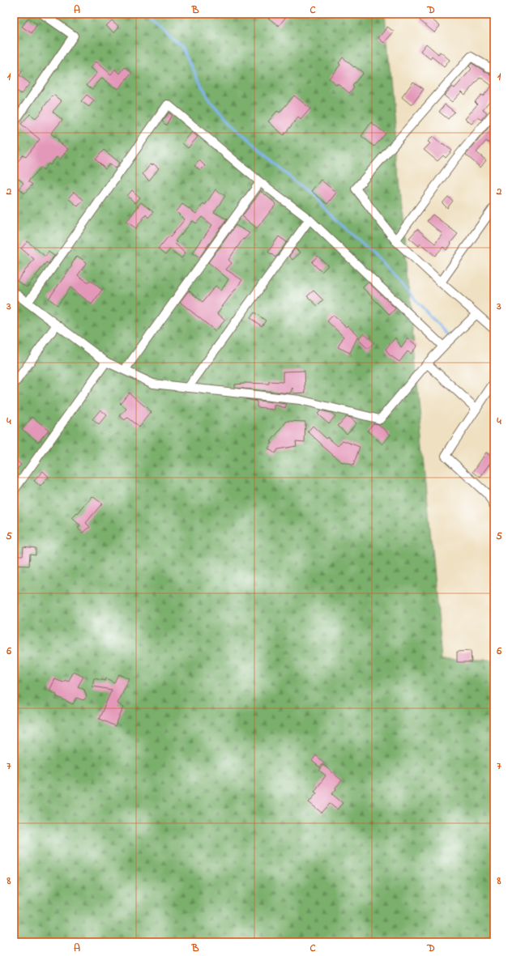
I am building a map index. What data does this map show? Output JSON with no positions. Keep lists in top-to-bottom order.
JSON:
{
  "grid": {
    "columns": [
      "A",
      "B",
      "C",
      "D"
    ],
    "rows": [
      "1",
      "2",
      "3",
      "4",
      "5",
      "6",
      "7",
      "8"
    ]
  }
}
